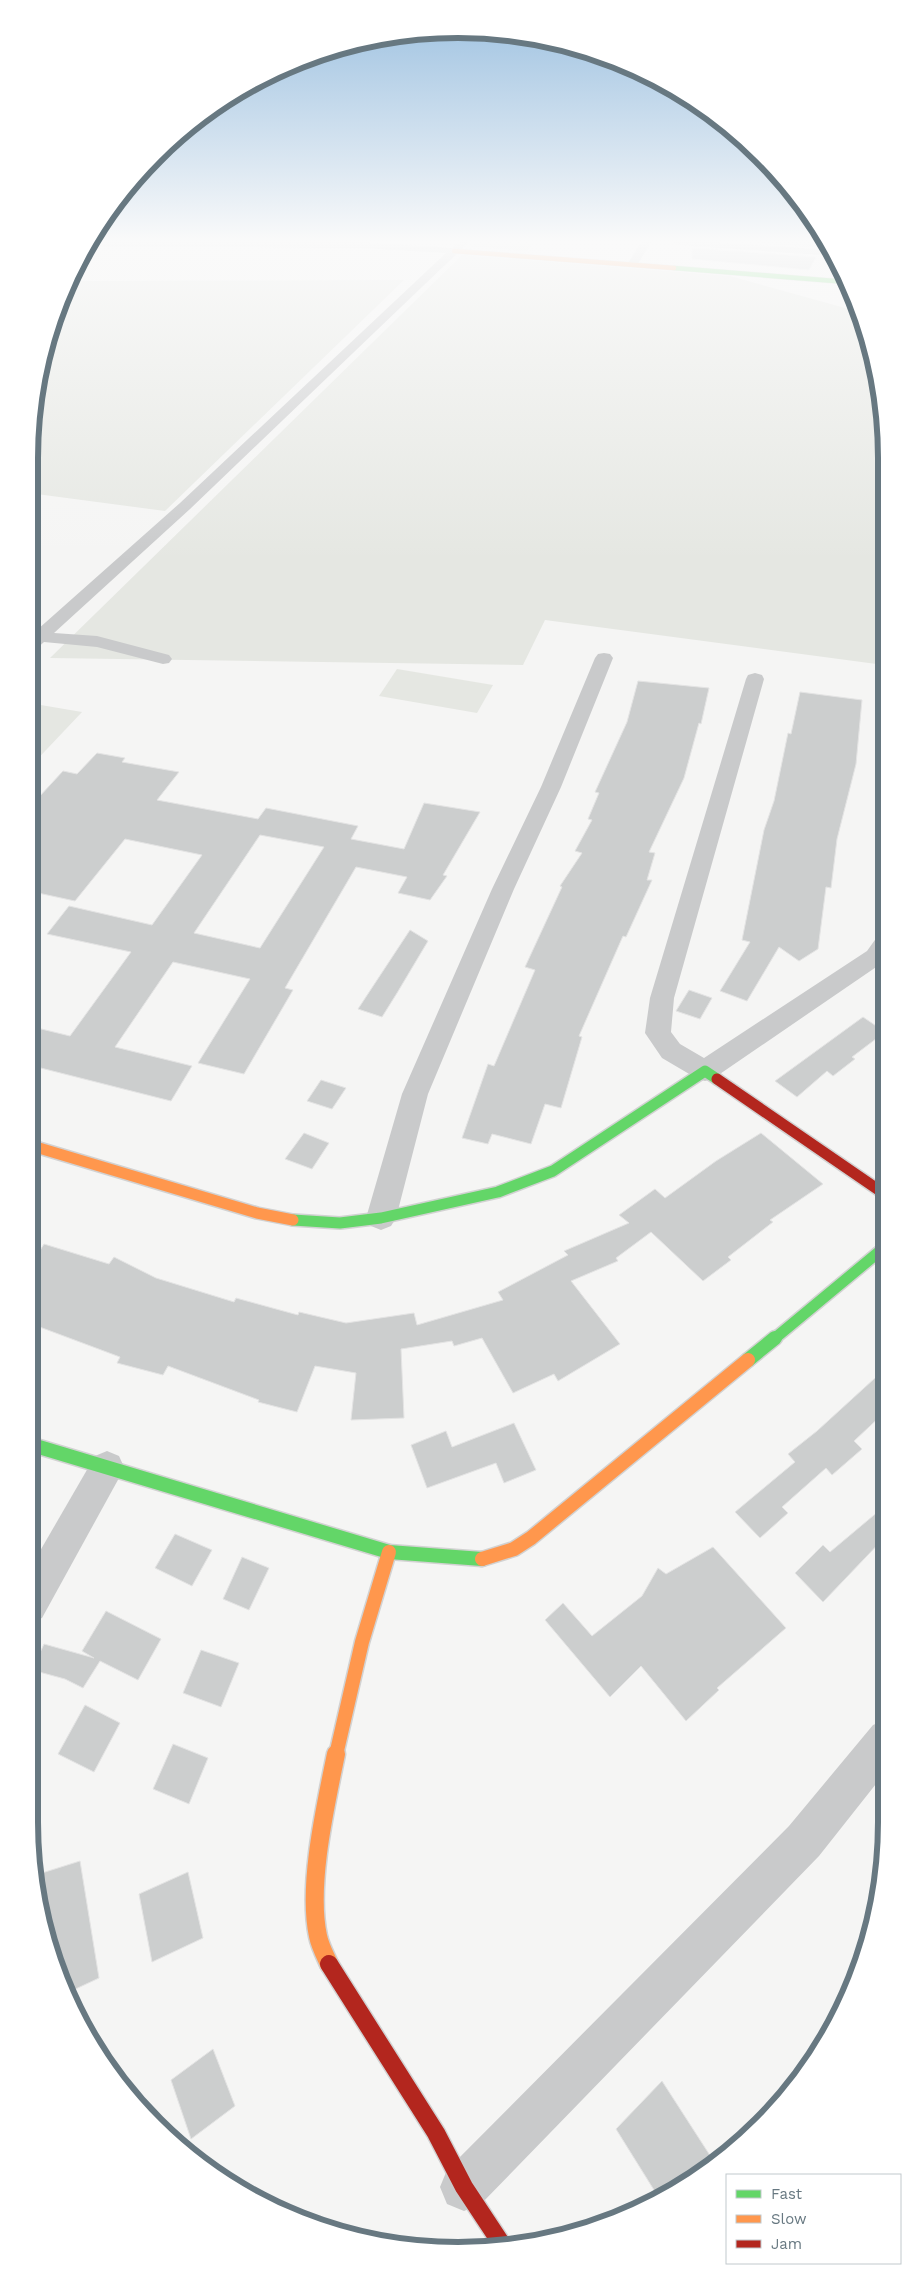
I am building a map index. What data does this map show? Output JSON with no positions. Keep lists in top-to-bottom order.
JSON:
{
  "legend": ["Fast", "Slow", "Jam"]
}
